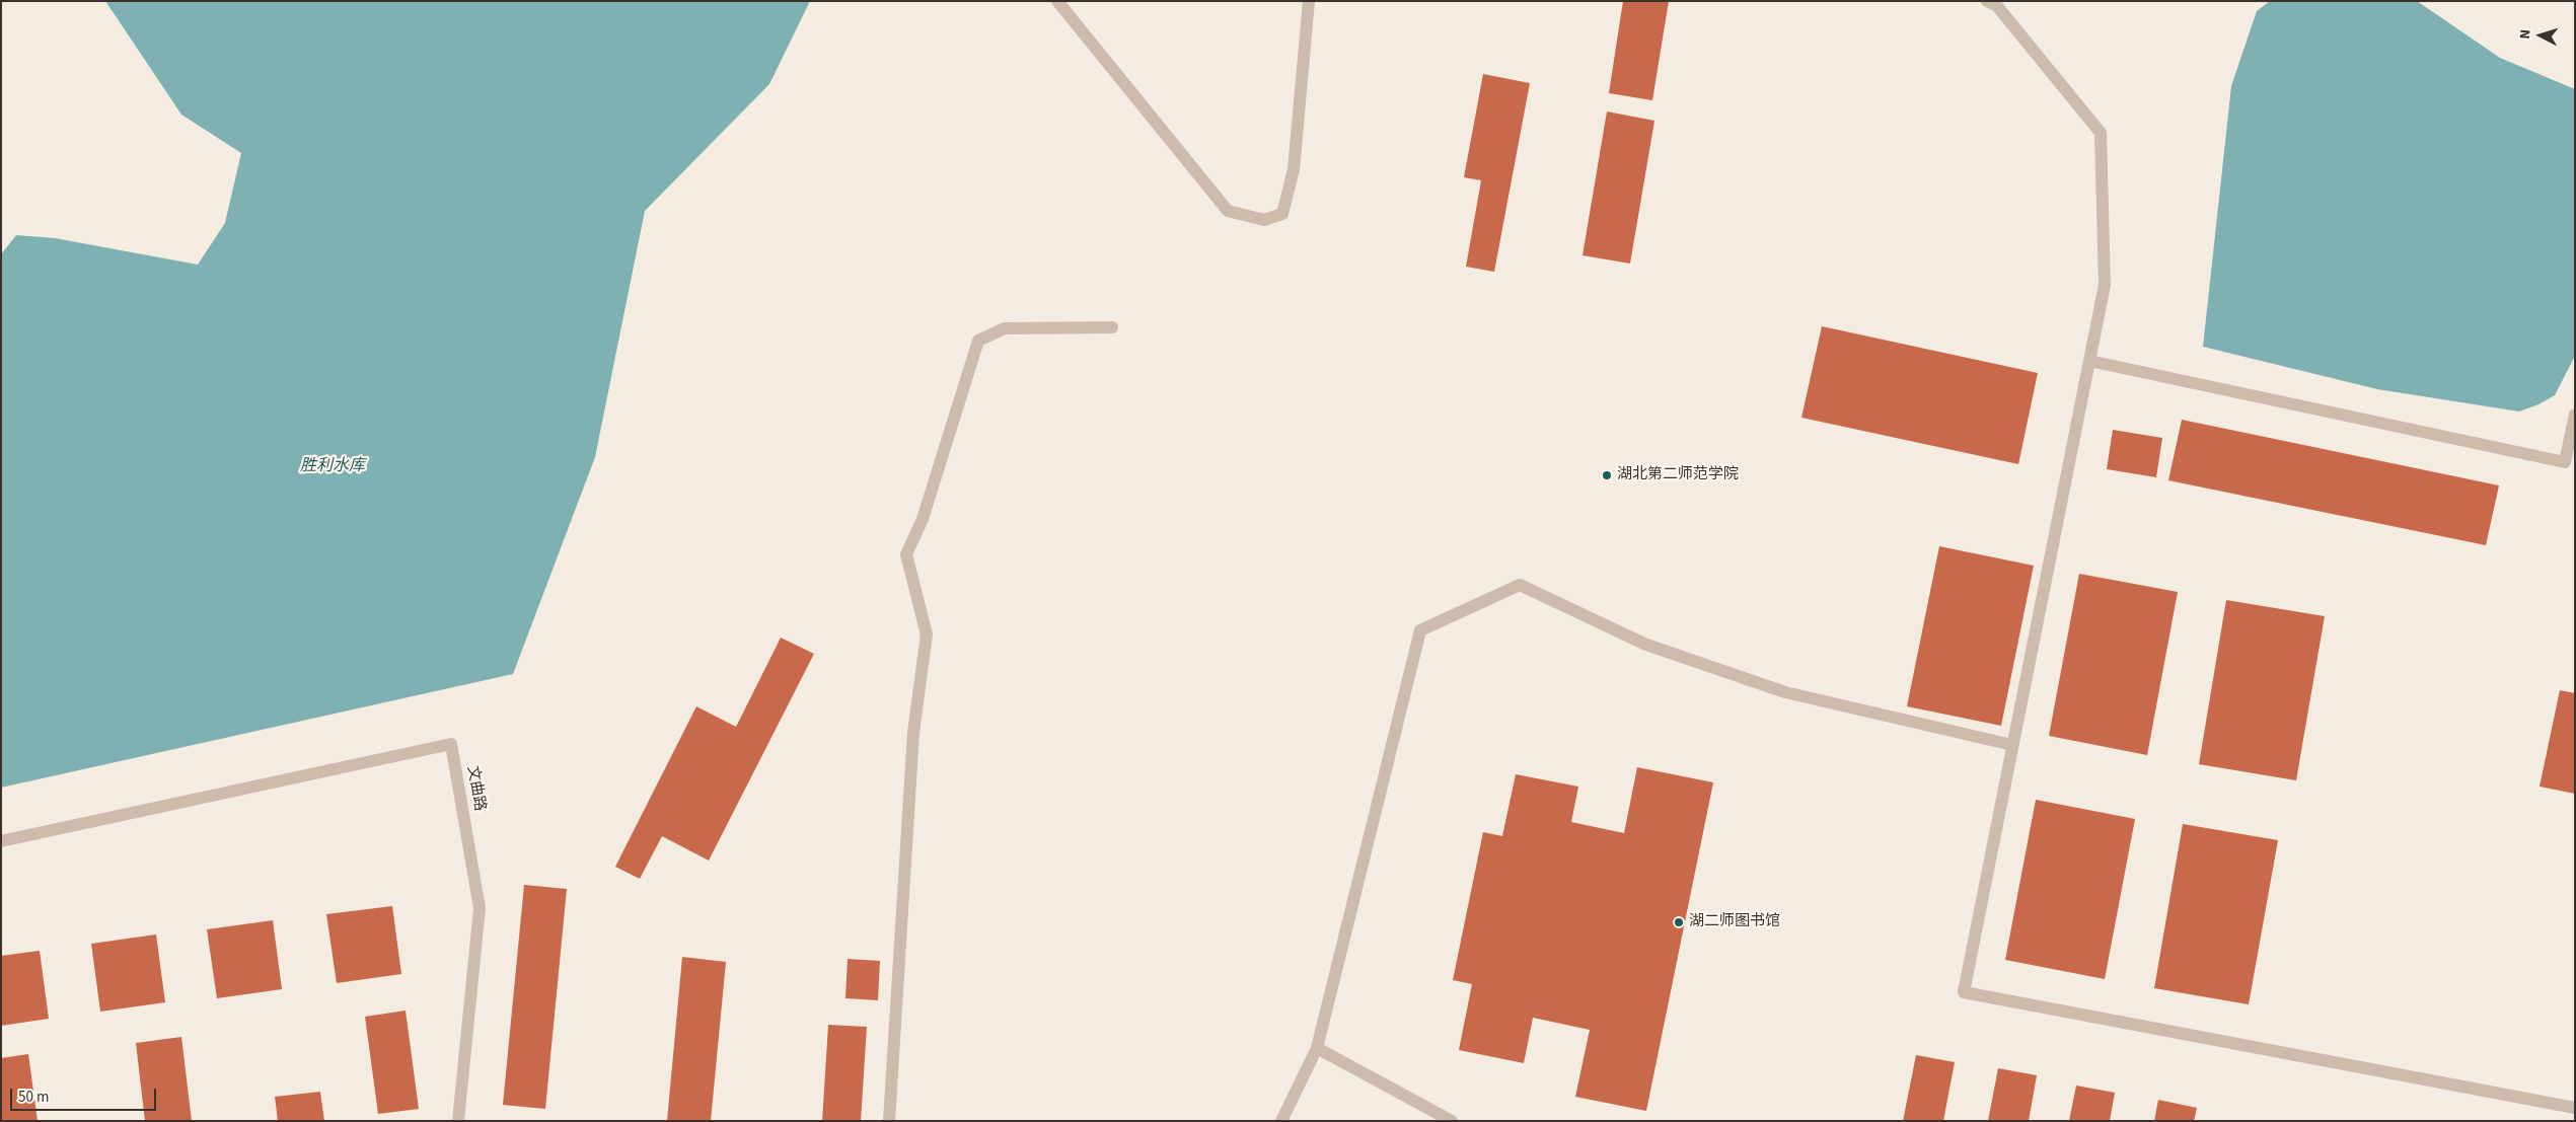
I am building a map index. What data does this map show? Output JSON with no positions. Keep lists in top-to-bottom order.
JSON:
{
  "streets": {
    "street": ["文曲路"]
  },
  "water": ["胜利水库"],
  "places": ["湖北第二师范学院", "湖二师图书馆"],
  "scale_bar": "50 m",
  "north": "left"
}
